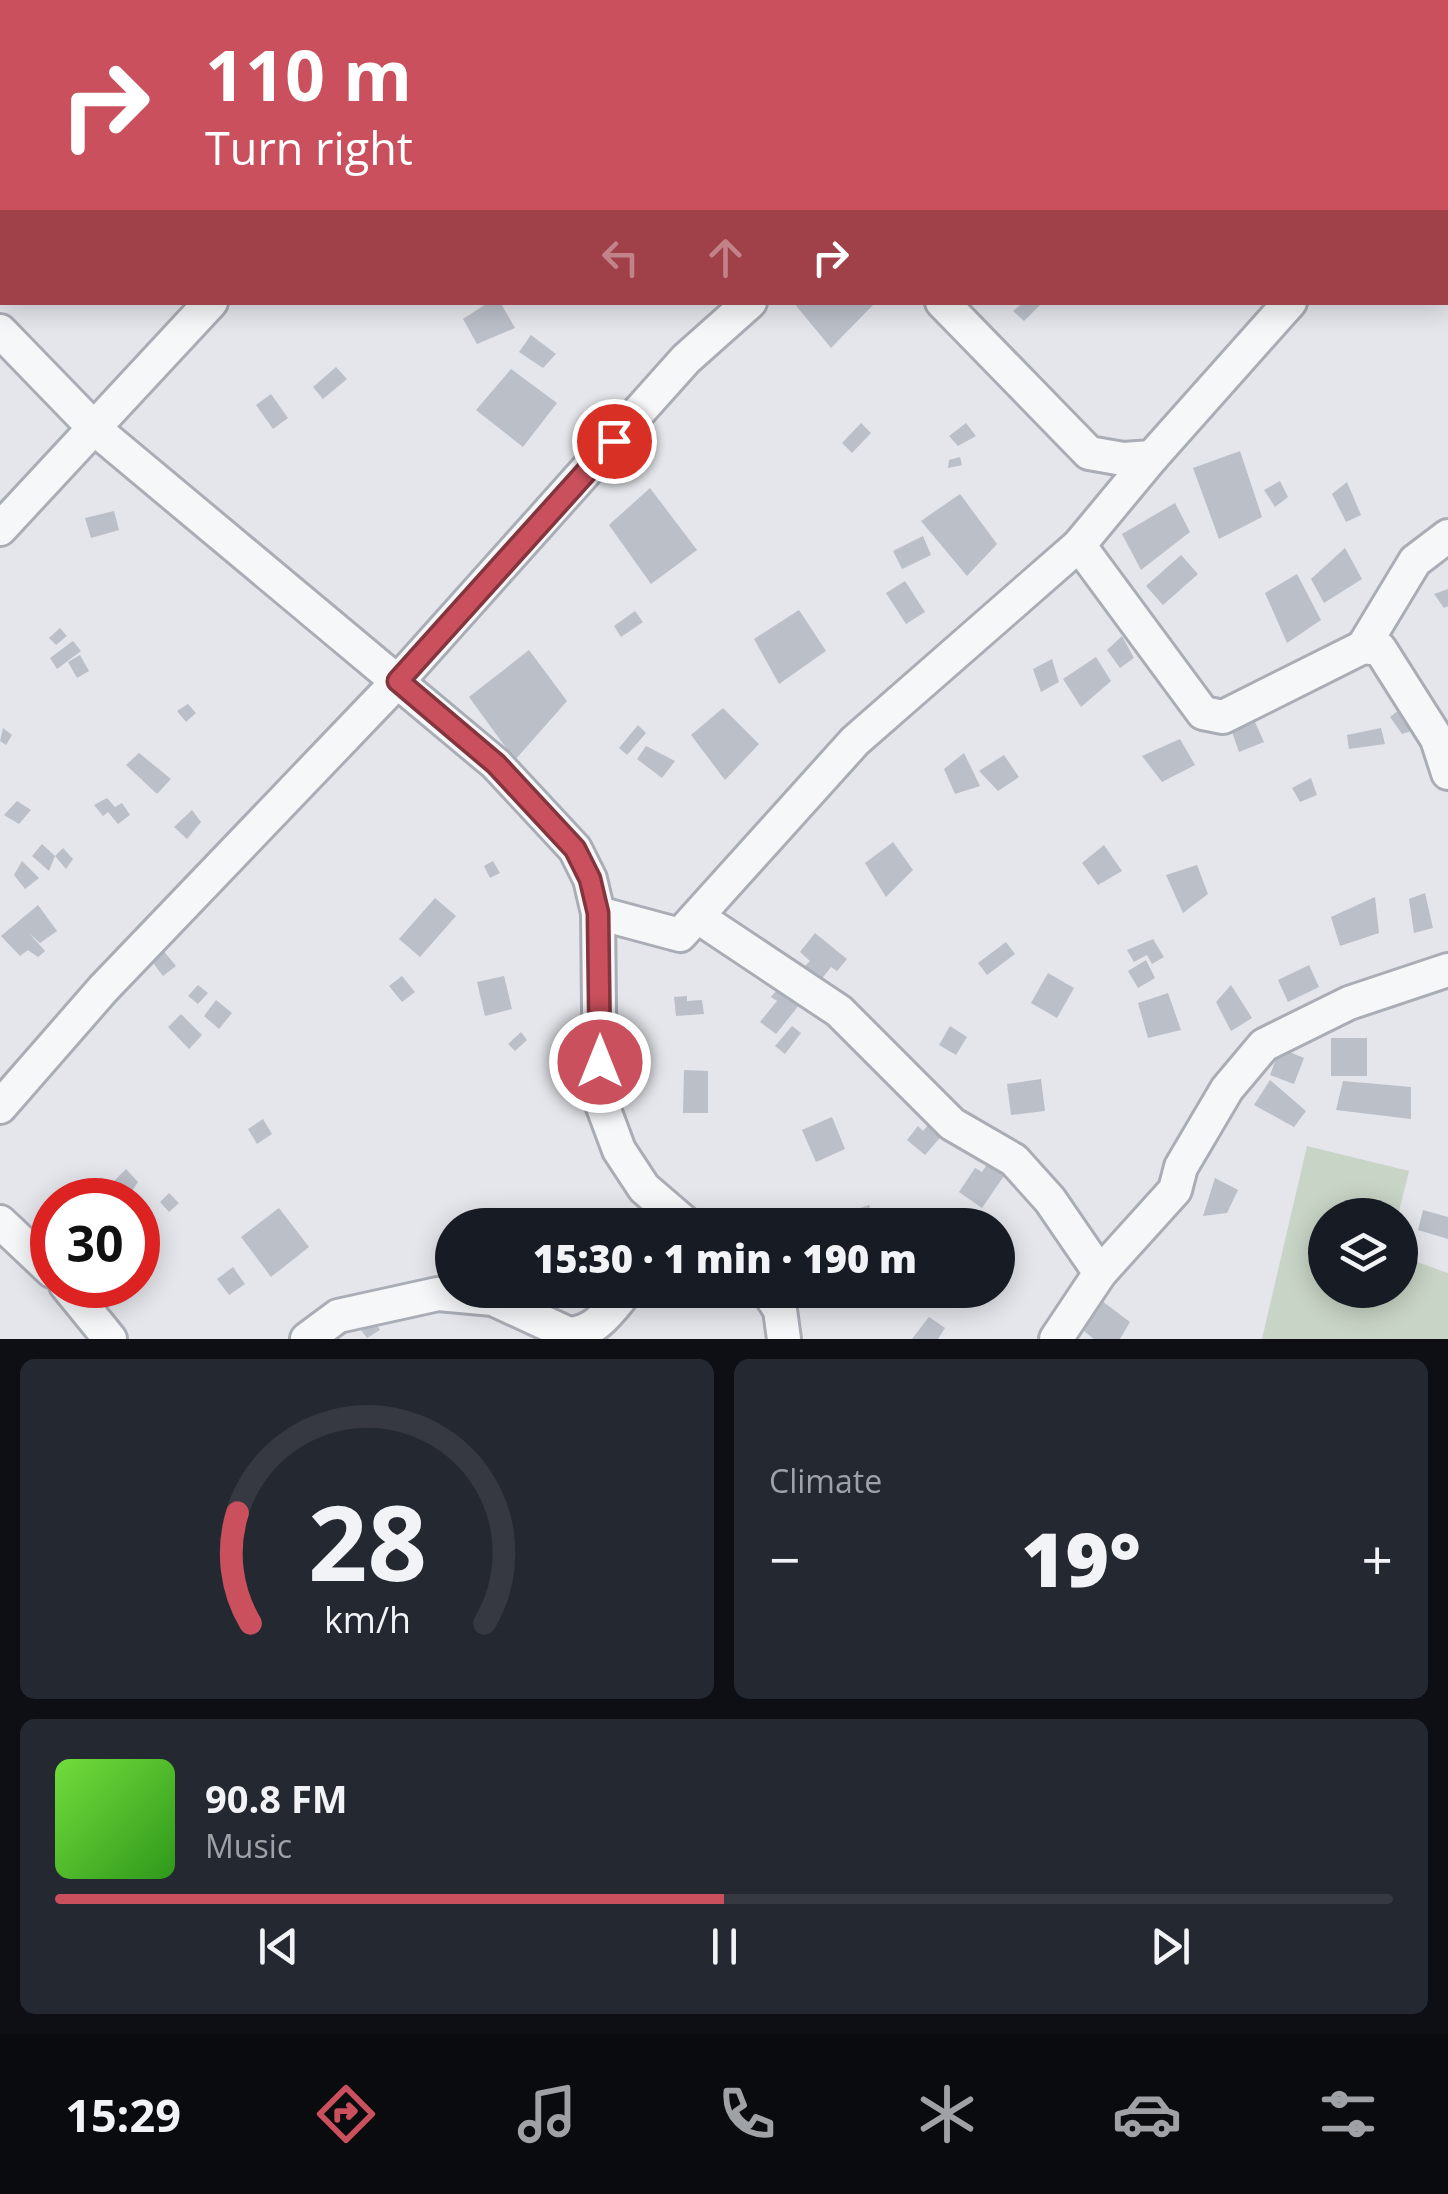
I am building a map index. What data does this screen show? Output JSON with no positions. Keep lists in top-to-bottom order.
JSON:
{
  "page": {
    "turn": ["110 m", "Turn right"],
    "limit": "30",
    "trip": "15:30 · 1 min · 190 m",
    "tile": "Climate",
    "heat": ["−", "19°", "+"],
    "song": ["90.8 FM", "Music"],
    "tabs": "15:29",
    "gauge": ["28", "km/h"]
  }
}
